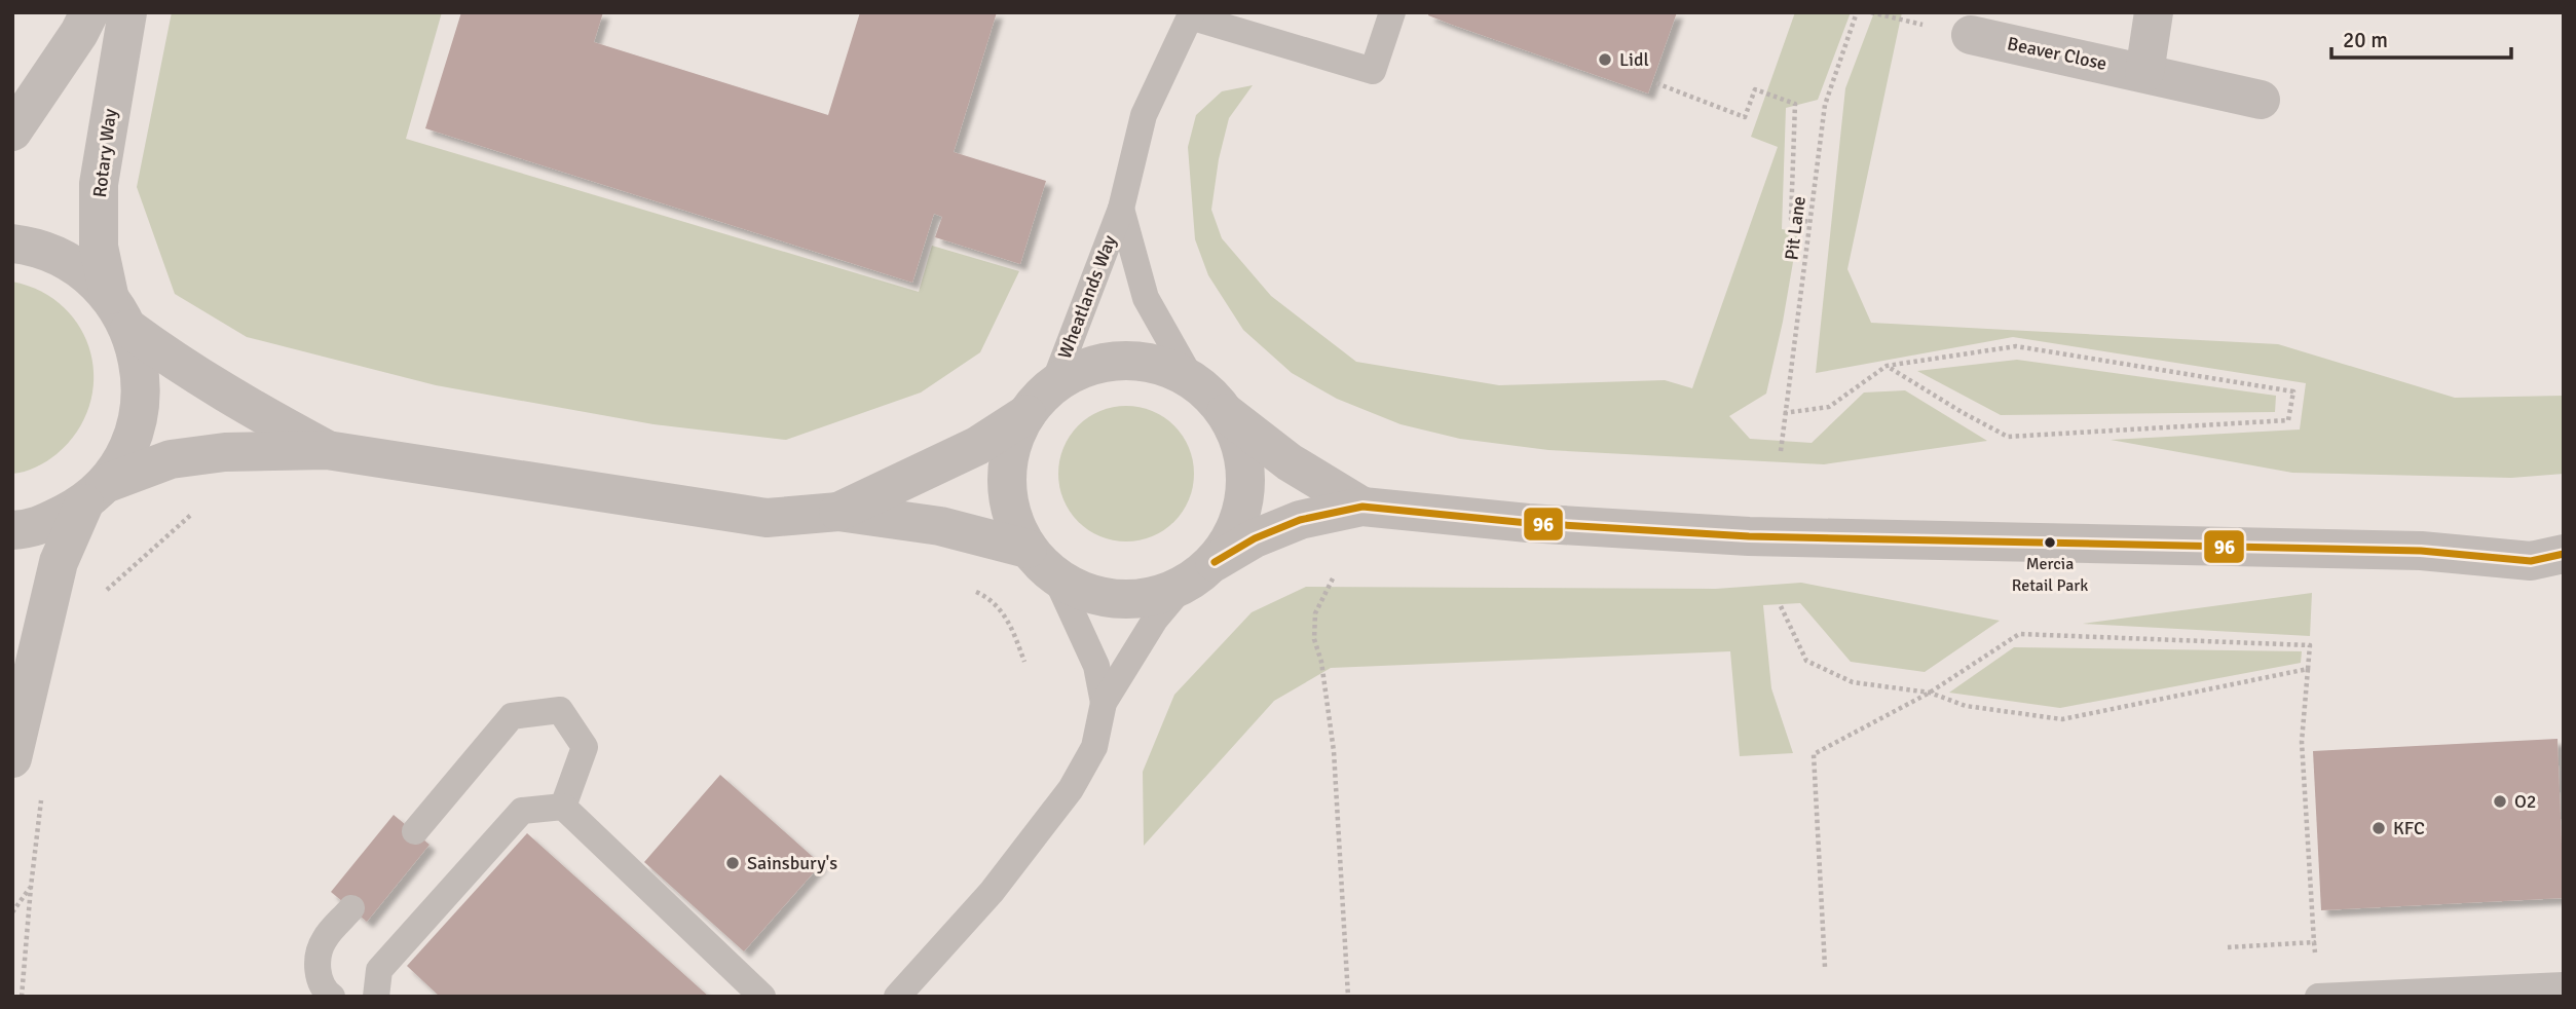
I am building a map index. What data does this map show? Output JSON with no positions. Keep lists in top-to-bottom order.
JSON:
{
  "streets": {
    "street": ["Beaver Close", "Rotary Way"],
    "lane": ["Wheatlands Way"],
    "path": ["Pit Lane"]
  },
  "places": [
    "Lidl",
    "Mercia Retail Park",
    "O2",
    "KFC",
    "Sainsbury's"
  ],
  "lines": ["transit line 96"],
  "scale_bar": "20 m"
}
